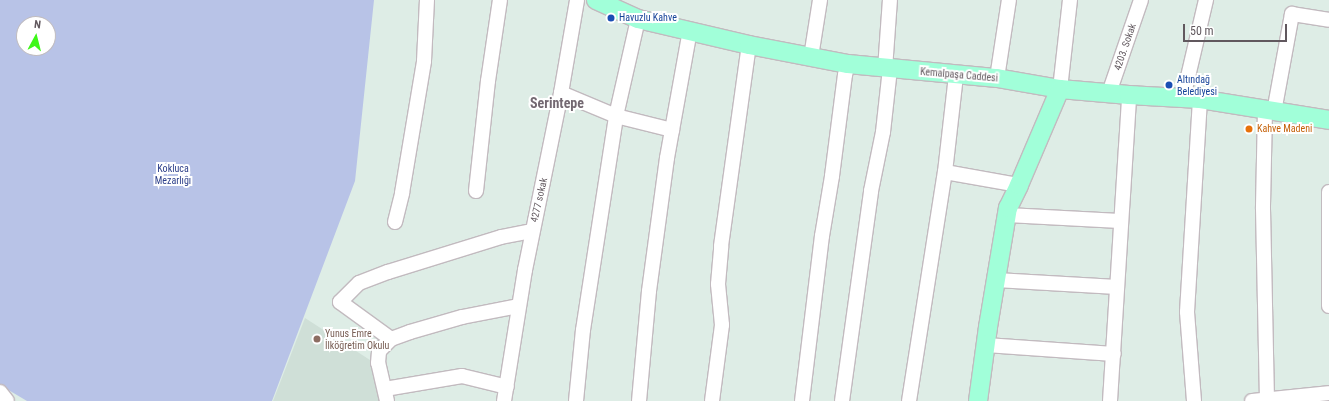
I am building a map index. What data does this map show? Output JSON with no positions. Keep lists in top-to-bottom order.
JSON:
{
  "streets": {
    "main road": ["Kemalpaşa Caddesi"],
    "street": ["4203. Sokak", "4277 sokak"]
  },
  "crossings": [
    ["4203. Sokak", "Kemalpaşa Caddesi"]
  ],
  "districts": ["Serintepe"],
  "parks": ["Kokluca Mezarlığı"],
  "places": [
    "Havuzlu Kahve",
    "Altındağ Belediyesi",
    "Kahve Madeni",
    "Yunus Emre İlköğretim Okulu"
  ],
  "scale_bar": "50 m",
  "north": "top"
}
